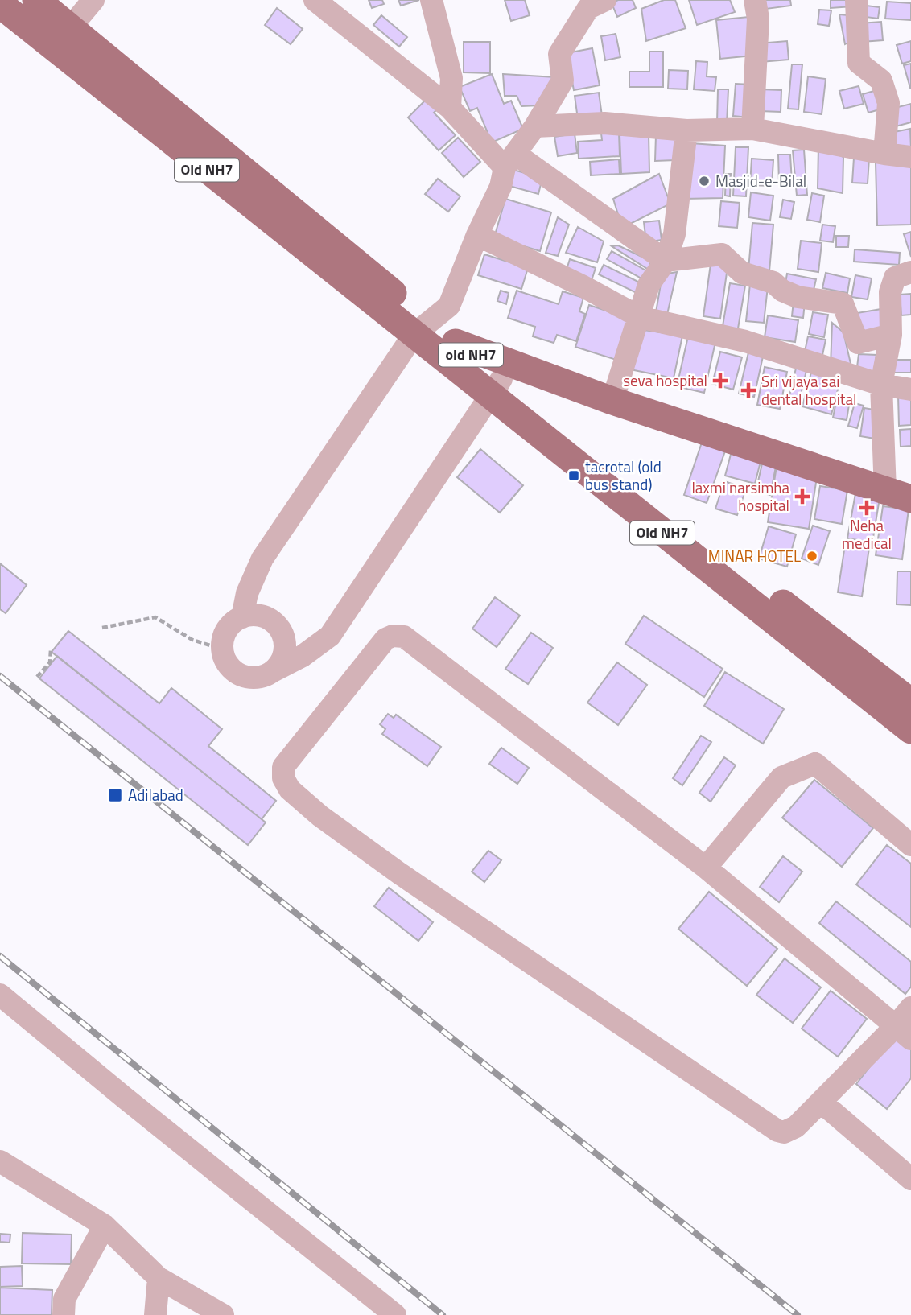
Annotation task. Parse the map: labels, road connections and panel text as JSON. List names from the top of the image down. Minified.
{"streets":{"main road":["Old NH7","old NH7"]},"crossings":[["Old NH7","old NH7"]],"places":{"other":["Masjid-e-Bilal","MINAR HOTEL"],"health":["seva hospital","Sri vijaya sai dental hospital","laxmi narsimha hospital","Neha medical"],"transit":["tacrotal (old bus stand)","Adilabad"]}}
